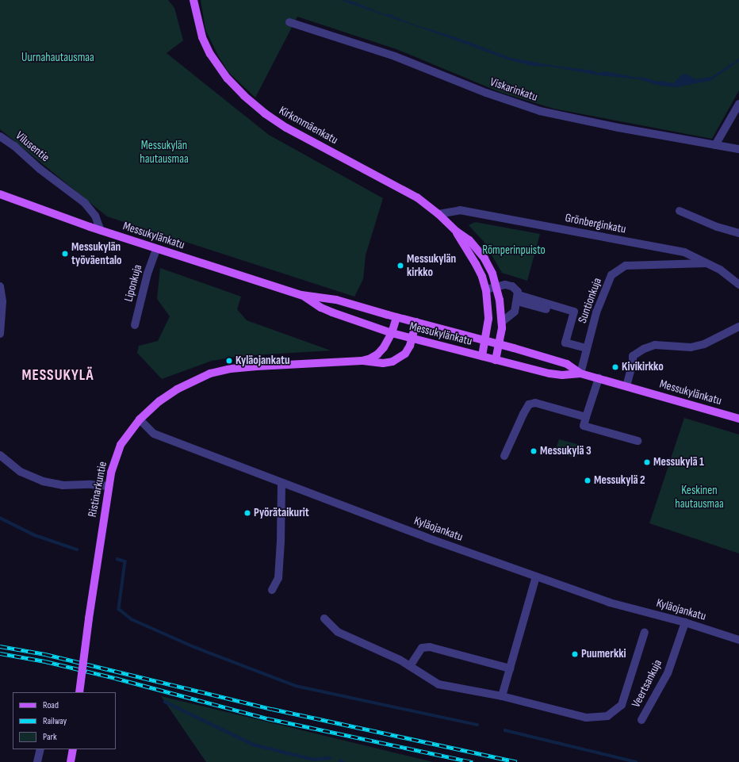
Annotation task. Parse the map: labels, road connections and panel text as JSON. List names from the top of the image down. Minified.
{"streets":{"main road":["Kirkonmäenkatu","Messukylänkatu","Ristinarkuntie"],"street":["Viskarinkatu","Vilusentie","Grönberginkatu","Liponkuja","Suntionkuja","Kyläojankatu","Veertsankuja"]},"crossings":[["Kirkonmäenkatu","Grönberginkatu"],["Kirkonmäenkatu","Messukylänkatu"],["Vilusentie","Messukylänkatu"],["Grönberginkatu","Suntionkuja"],["Messukylänkatu","Liponkuja"],["Messukylänkatu","Suntionkuja"],["Messukylänkatu","Ristinarkuntie"],["Ristinarkuntie","Kyläojankatu"],["Kyläojankatu","Veertsankuja"]],"districts":["MESSUKYLÄ"],"parks":["Uurnahautausmaa","Messukylän hautausmaa","Römperinpuisto","Keskinen hautausmaa"],"places":["Messukylän työväentalo","Messukylän kirkko","Kyläojankatu","Kivikirkko","Messukylä 3","Messukylä 1","Messukylä 2","Pyörätaikurit","Puumerkki"],"legend":["Road","Railway","Park"]}
